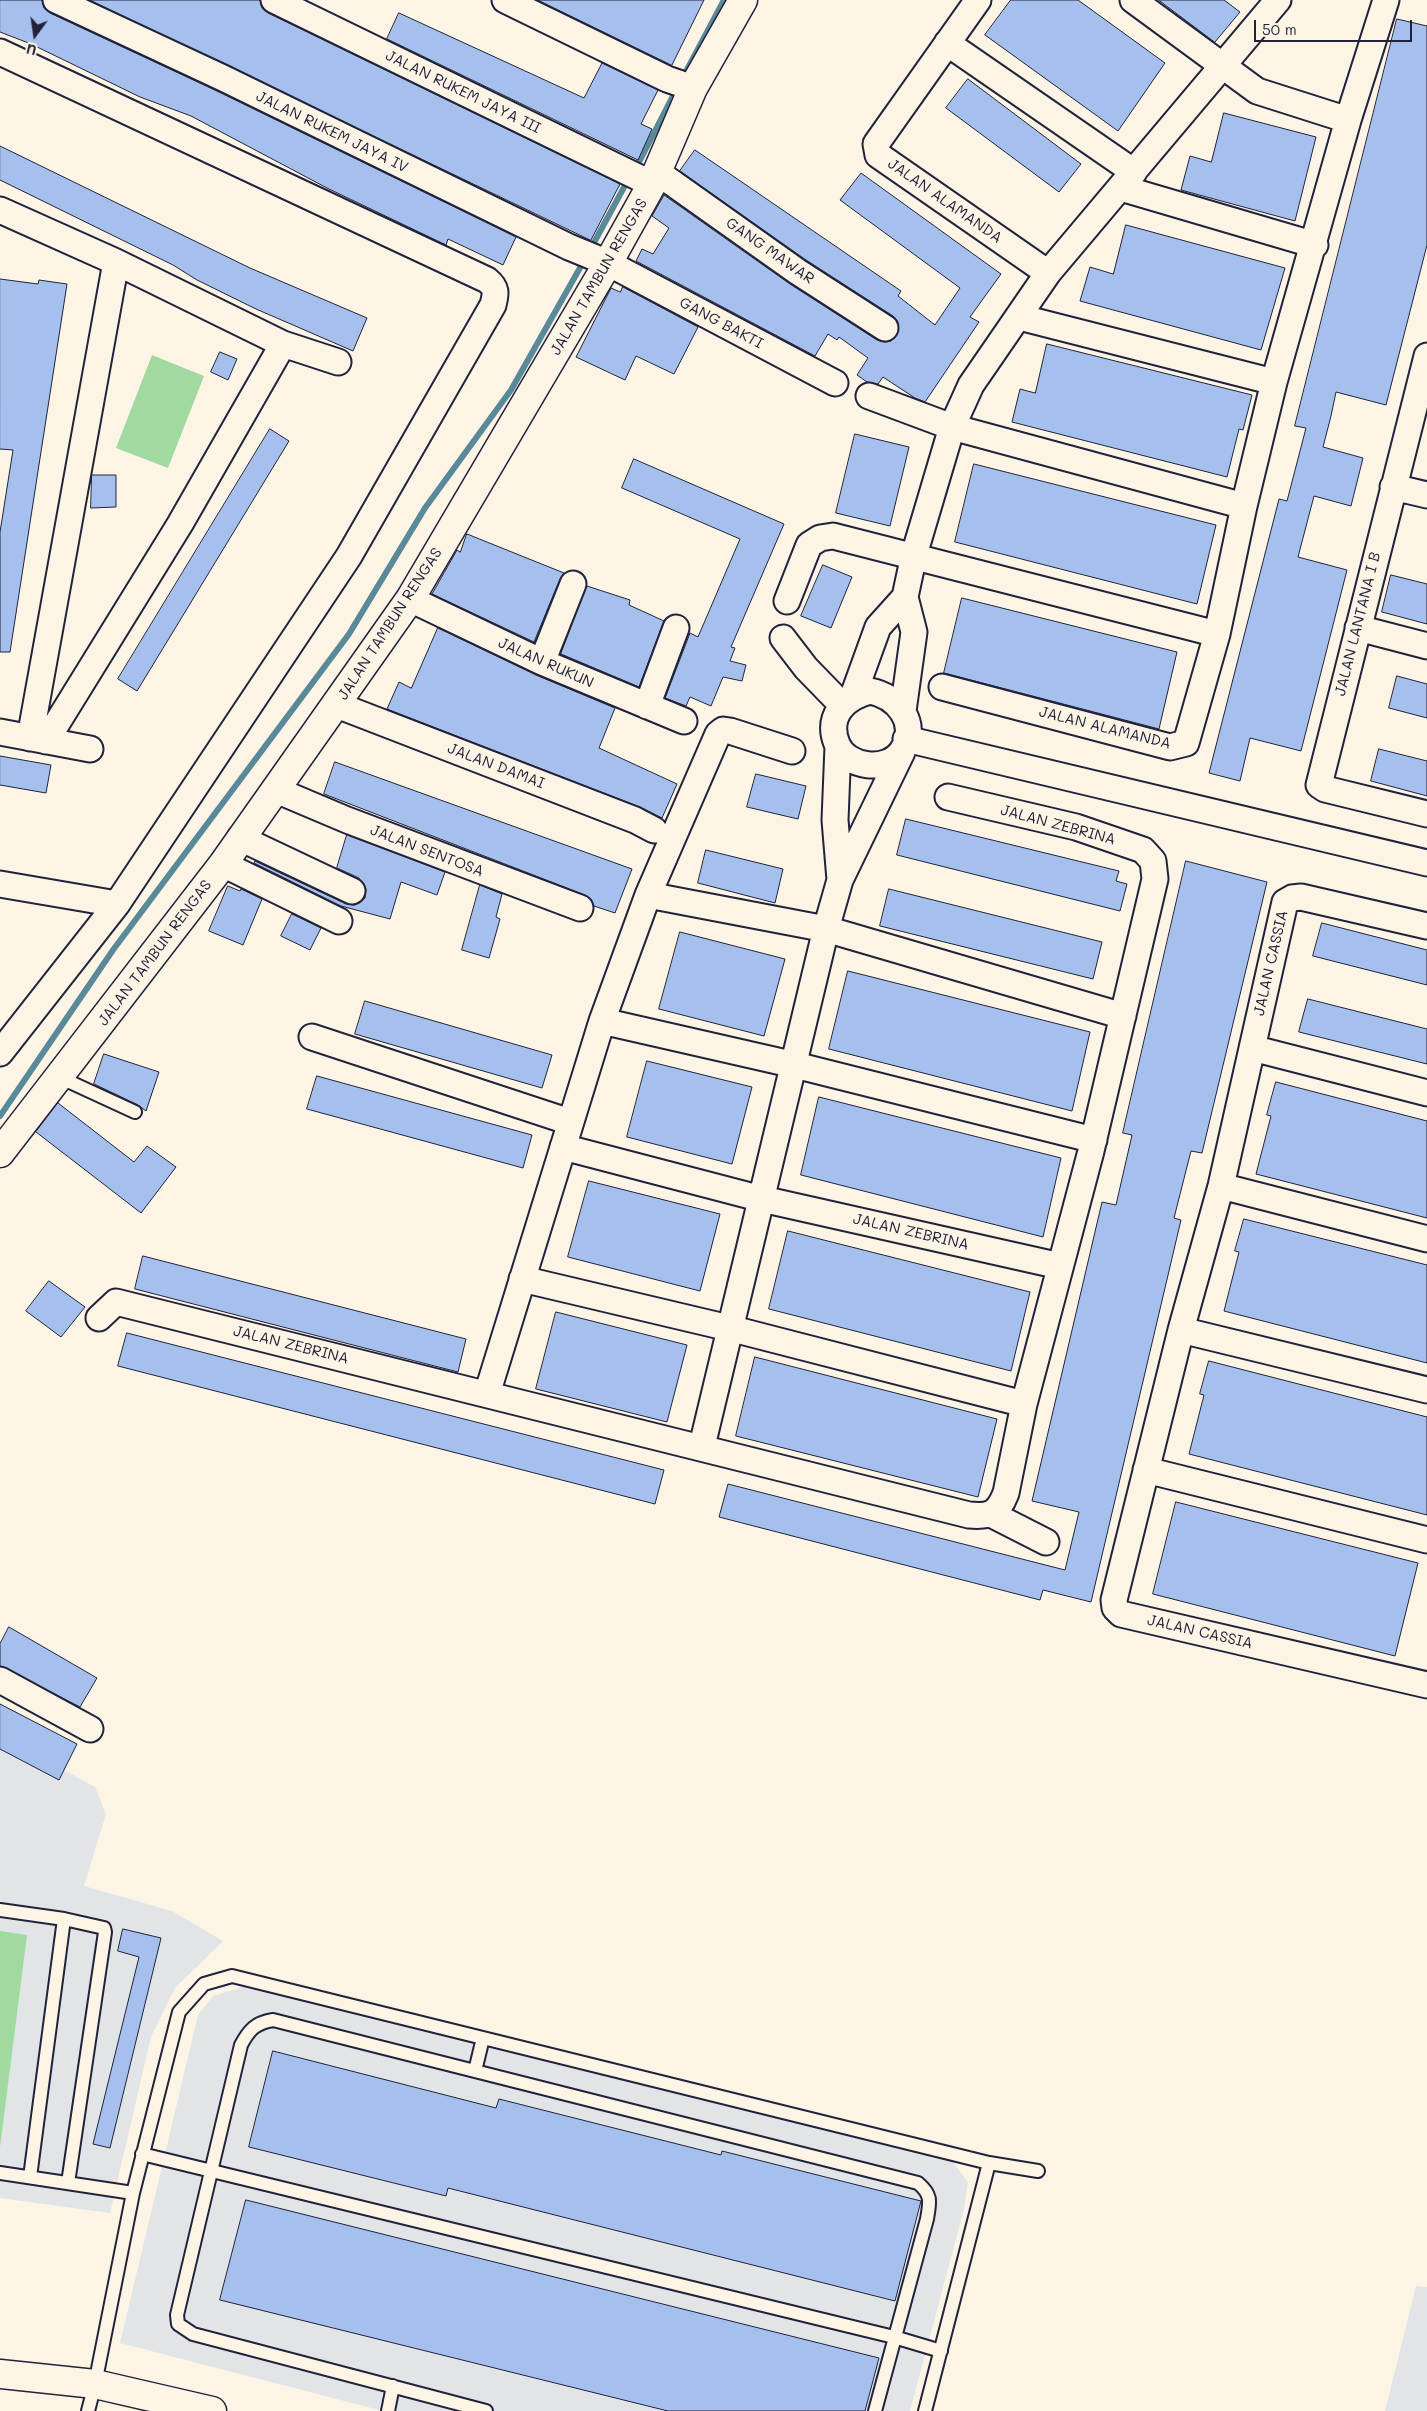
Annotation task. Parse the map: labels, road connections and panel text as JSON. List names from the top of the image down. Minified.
{"streets":{"street":["JALAN RUKEM JAYA III","JALAN RUKEM JAYA IV","JALAN ALAMANDA","GANG MAWAR","JALAN TAMBUN RENGAS","GANG BAKTI","JALAN LANTANA I B","JALAN RUKUN","JALAN DAMAI","JALAN ZEBRINA","JALAN SENTOSA","JALAN CASSIA"]},"crossings":[["JALAN RUKEM JAYA III","GANG MAWAR"],["JALAN RUKEM JAYA III","JALAN TAMBUN RENGAS"],["JALAN RUKEM JAYA IV","JALAN TAMBUN RENGAS"],["JALAN RUKEM JAYA IV","GANG BAKTI"],["GANG MAWAR","JALAN TAMBUN RENGAS"],["JALAN TAMBUN RENGAS","GANG BAKTI"],["JALAN TAMBUN RENGAS","JALAN RUKUN"],["JALAN TAMBUN RENGAS","JALAN DAMAI"],["JALAN TAMBUN RENGAS","JALAN SENTOSA"]],"scale_bar":"50 m","north":"bottom"}
